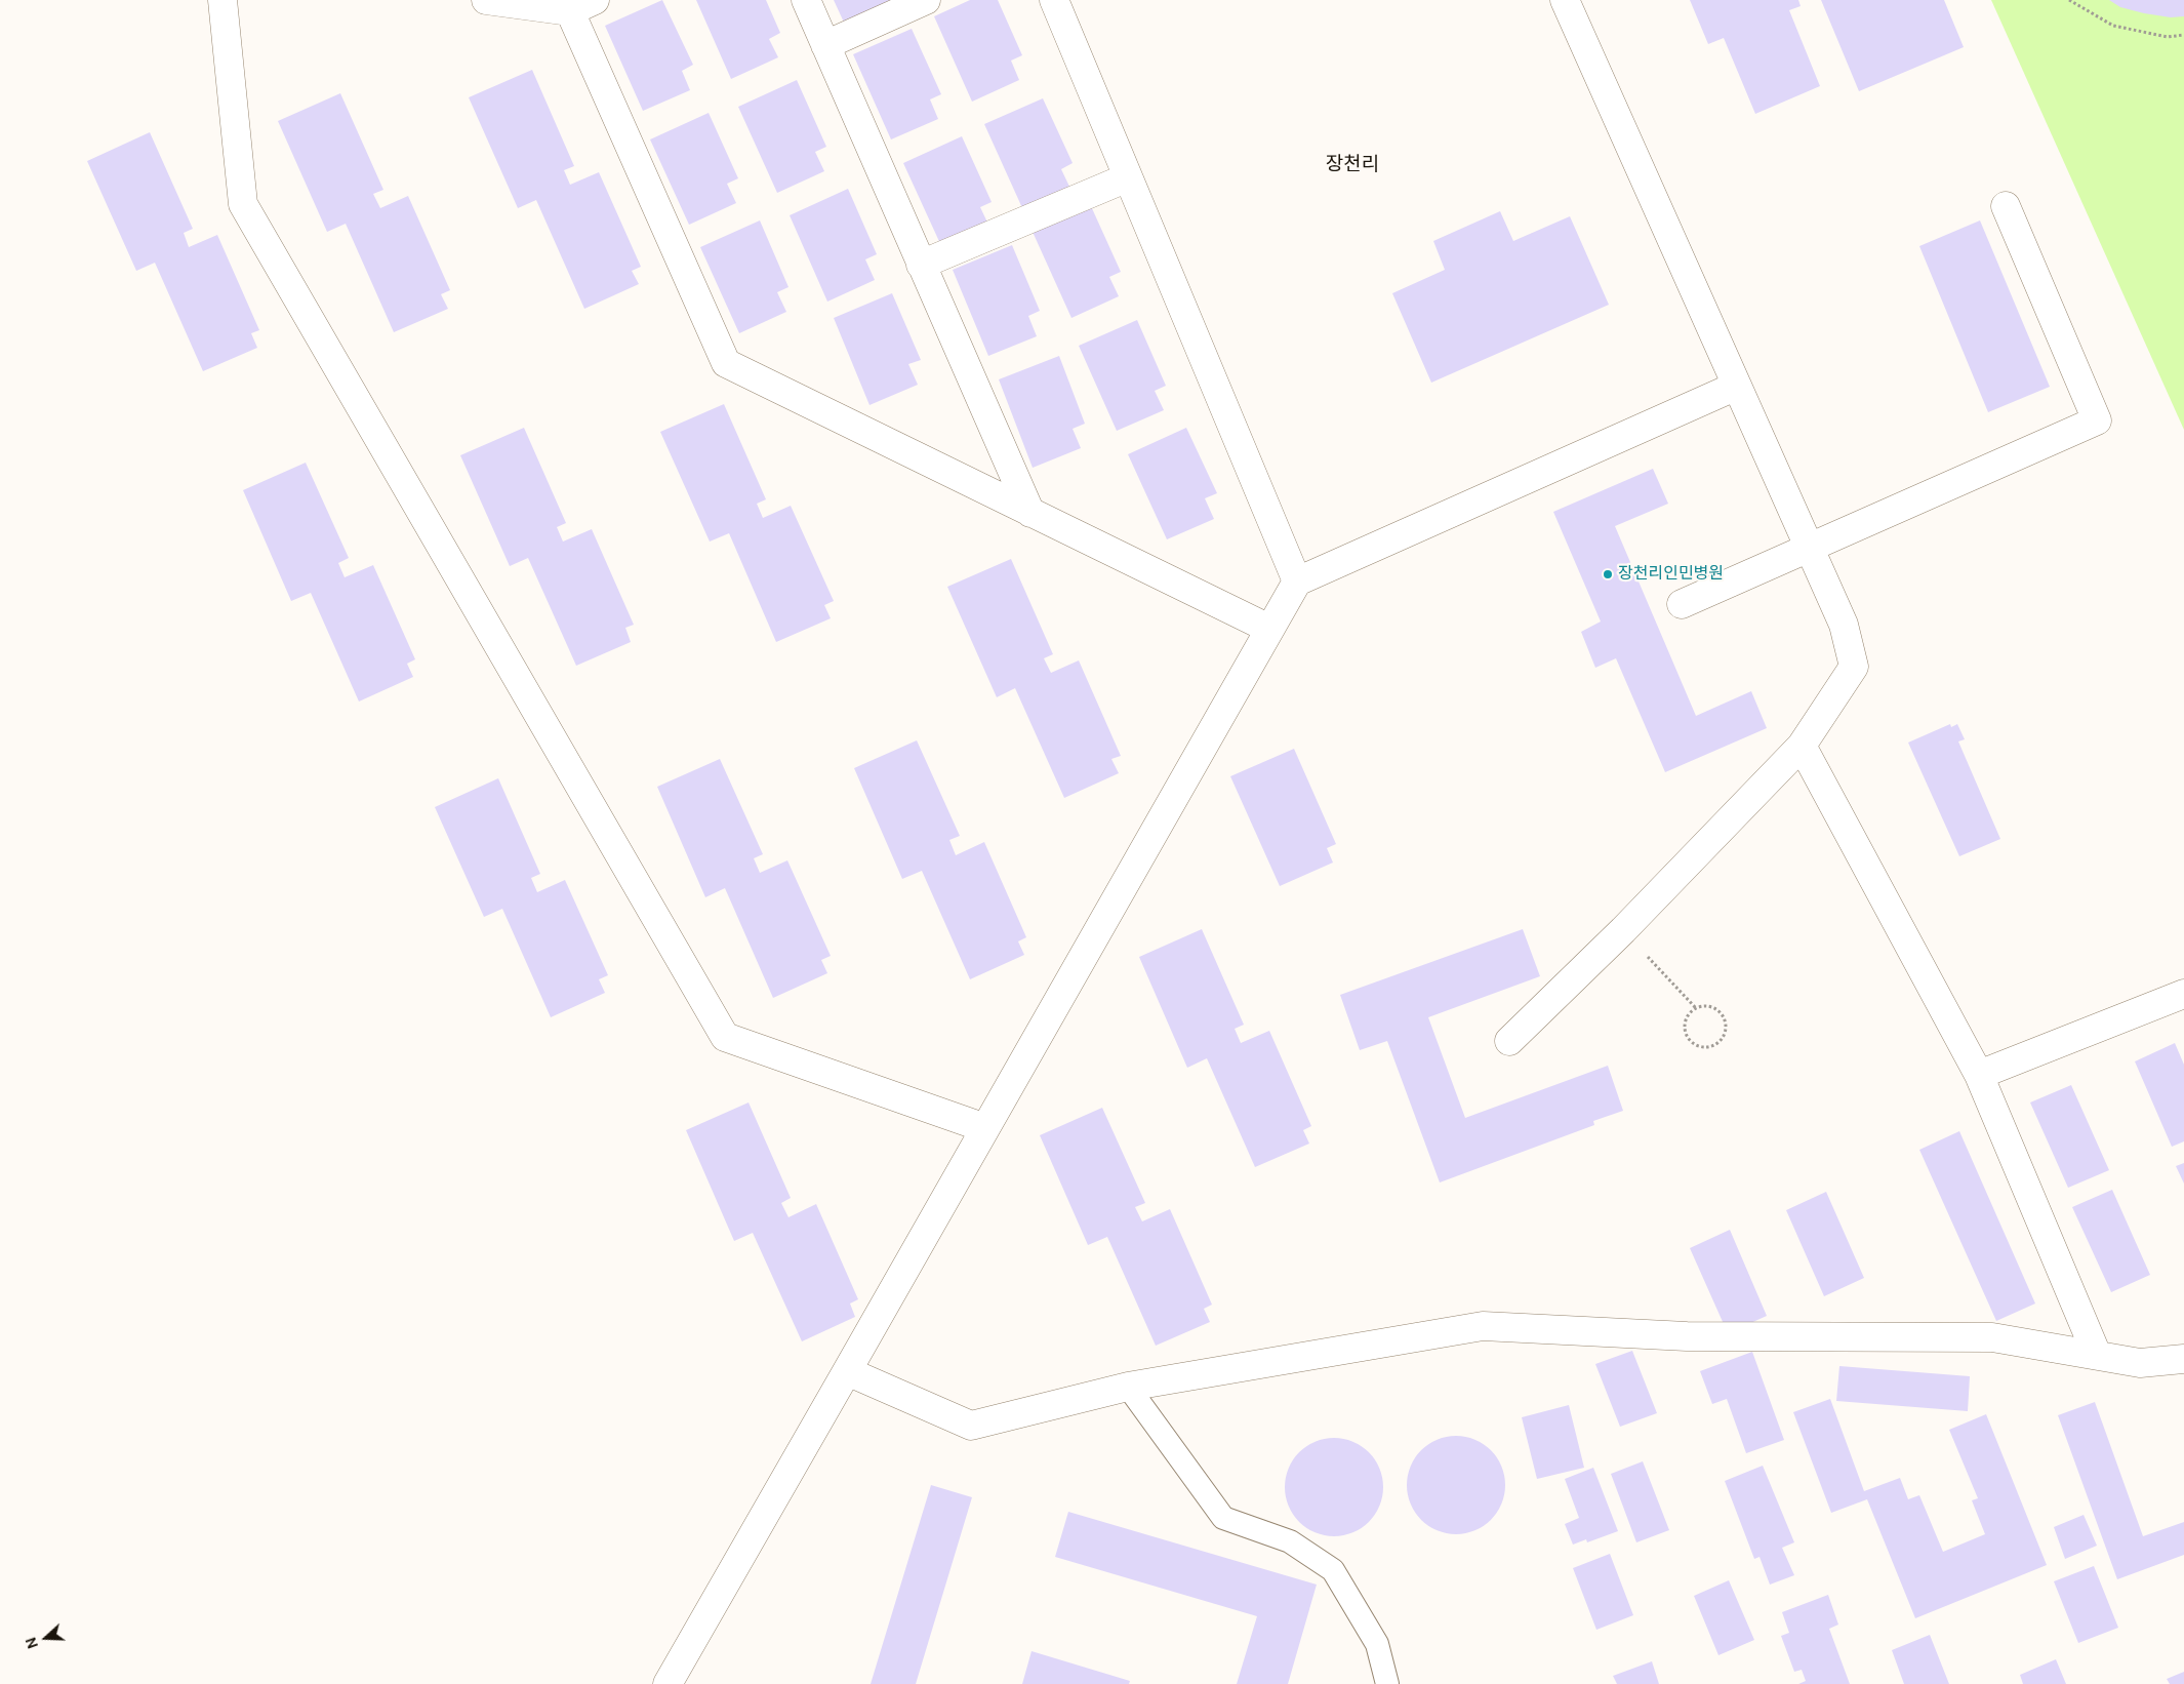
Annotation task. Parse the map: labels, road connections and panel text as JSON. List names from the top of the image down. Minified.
{"districts":["장천리"],"places":["장천리인민병원"],"north":"left"}
